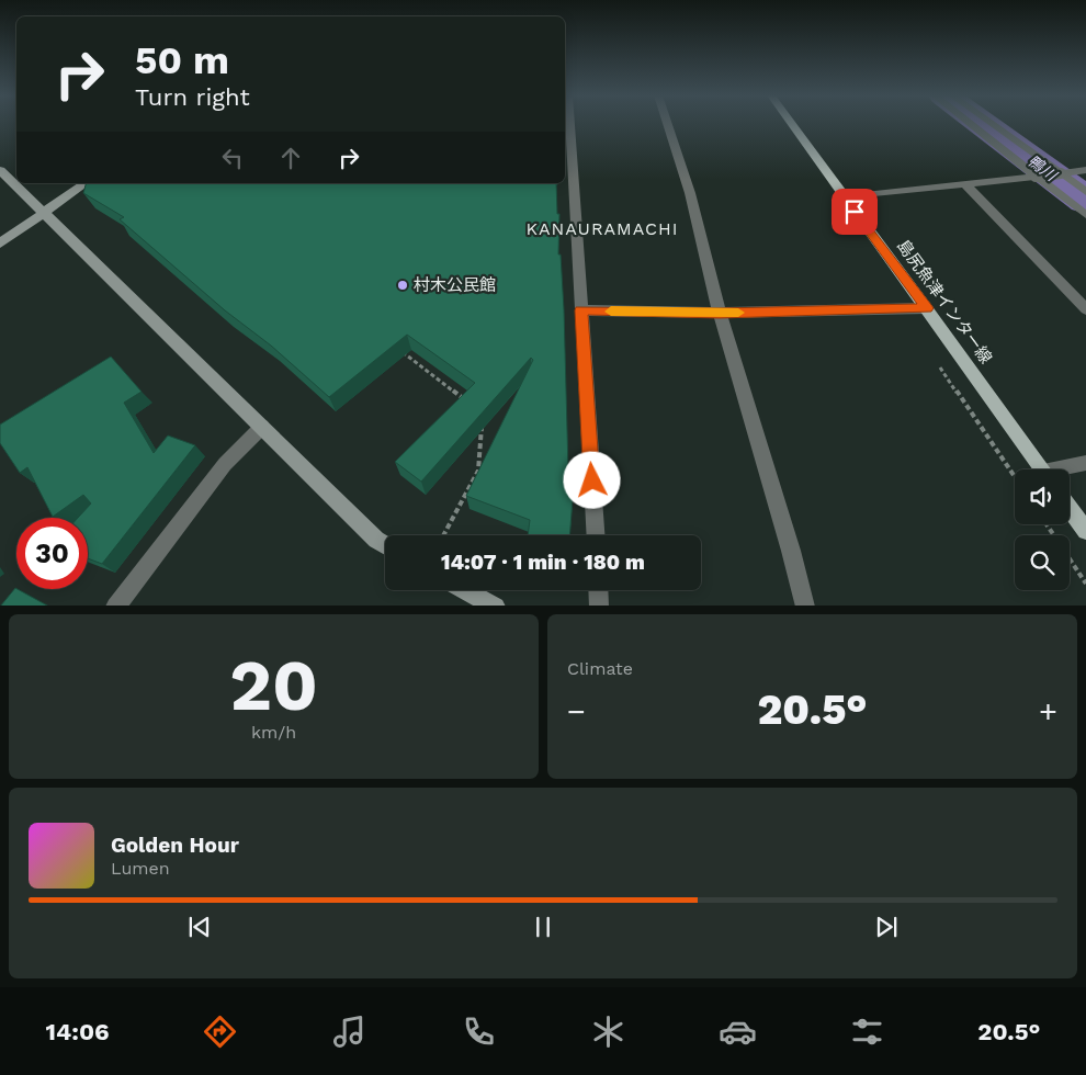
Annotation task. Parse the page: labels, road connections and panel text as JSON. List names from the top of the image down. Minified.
{"streets":{"main road":["島尻魚津インター線"]},"districts":["KANAURAMACHI"],"water":["鴨川"],"places":["村木公民館"],"page":{"turn":["50 m","Turn right"],"limit":"30","trip":"14:07 · 1 min · 180 m","tile":[["20","km/h"],"Climate"],"heat":["−","20.5°","+"],"song":["Golden Hour","Lumen"],"tabs":["14:06","20.5°"]}}
